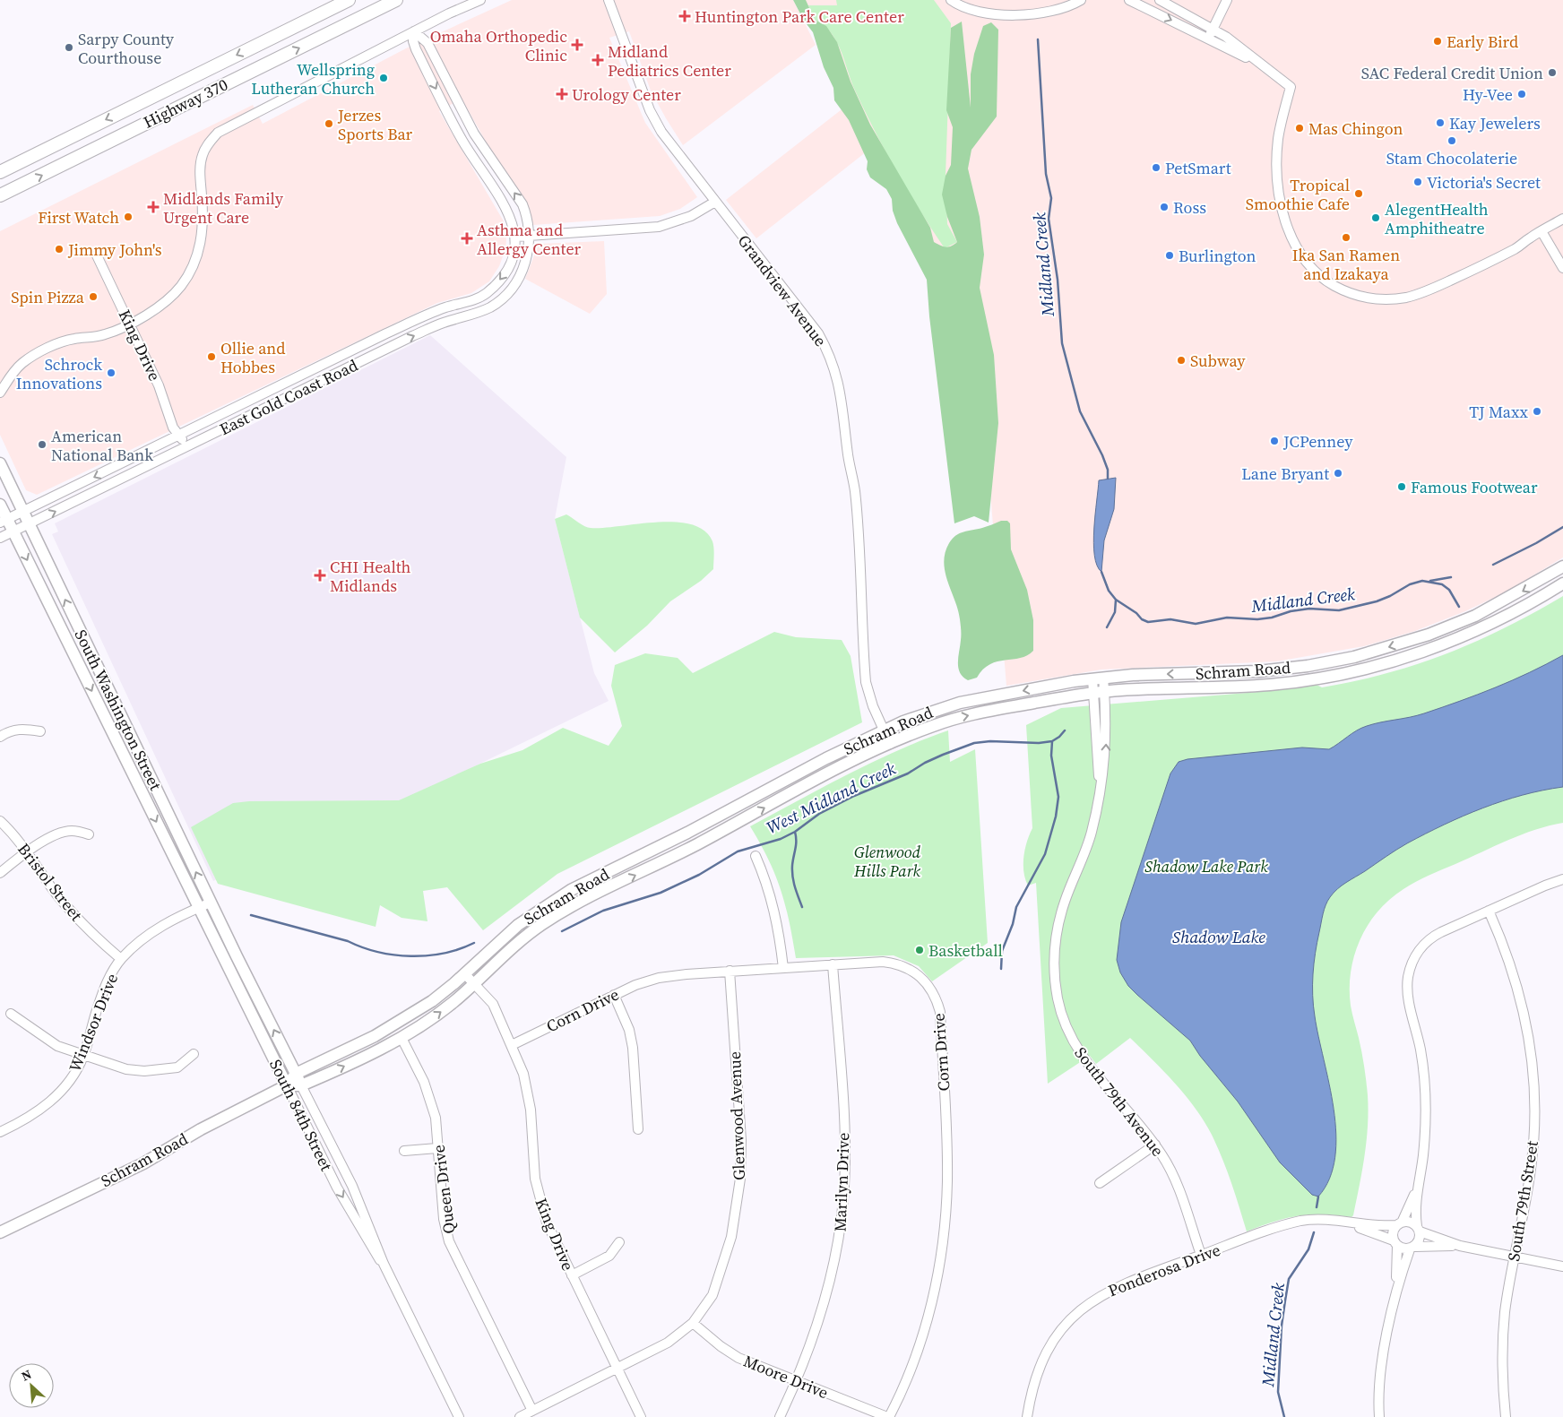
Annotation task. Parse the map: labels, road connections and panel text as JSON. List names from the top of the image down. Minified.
{"streets":{"highway":["Highway 370"],"main road":["Schram Road","South Washington Street","South 84th Street"],"street":["Grandview Avenue","King Drive","East Gold Coast Road","Bristol Street","Corn Drive","Windsor Drive","South 79th Avenue","Glenwood Avenue","Marilyn Drive","Queen Drive","South 79th Street","Ponderosa Drive","Moore Drive"]},"crossings":[["Grandview Avenue","Schram Road"],["King Drive","East Gold Coast Road"],["King Drive","Schram Road"],["King Drive","Corn Drive"],["King Drive","Glenwood Avenue"],["East Gold Coast Road","South Washington Street"],["Schram Road","South 79th Avenue"],["Schram Road","South 84th Street"],["Schram Road","Queen Drive"],["South Washington Street","Windsor Drive"],["South Washington Street","South 84th Street"],["Bristol Street","Windsor Drive"],["Corn Drive","Glenwood Avenue"],["Corn Drive","Marilyn Drive"],["Corn Drive","Moore Drive"],["South 79th Avenue","Ponderosa Drive"],["Glenwood Avenue","Queen Drive"],["Glenwood Avenue","Moore Drive"],["Marilyn Drive","Moore Drive"]],"water":["Midland Creek","West Midland Creek","Shadow Lake"],"parks":["Glenwood Hills Park","Shadow Lake Park"],"places":{"health":["Huntington Park Care Center","Omaha Orthopedic Clinic","Midland Pediatrics Center","Urology Center","Midlands Family Urgent Care","Asthma and Allergy Center","CHI Health Midlands"],"other":["Early Bird","Sarpy County Courthouse","SAC Federal Credit Union","Wellspring Lutheran Church","Hy-Vee","Kay Jewelers","Jerzes Sports Bar","Mas Chingon","Stam Chocolaterie","PetSmart","Victoria's Secret","Tropical Smoothie Cafe","Ross","First Watch","AlegentHealth Amphitheatre","Ika San Ramen and Izakaya","Jimmy John's","Burlington","Spin Pizza","Ollie and Hobbes","Subway","Schrock Innovations","TJ Maxx","JCPenney","American National Bank","Lane Bryant","Famous Footwear","Basketball"]},"north":"top left"}
